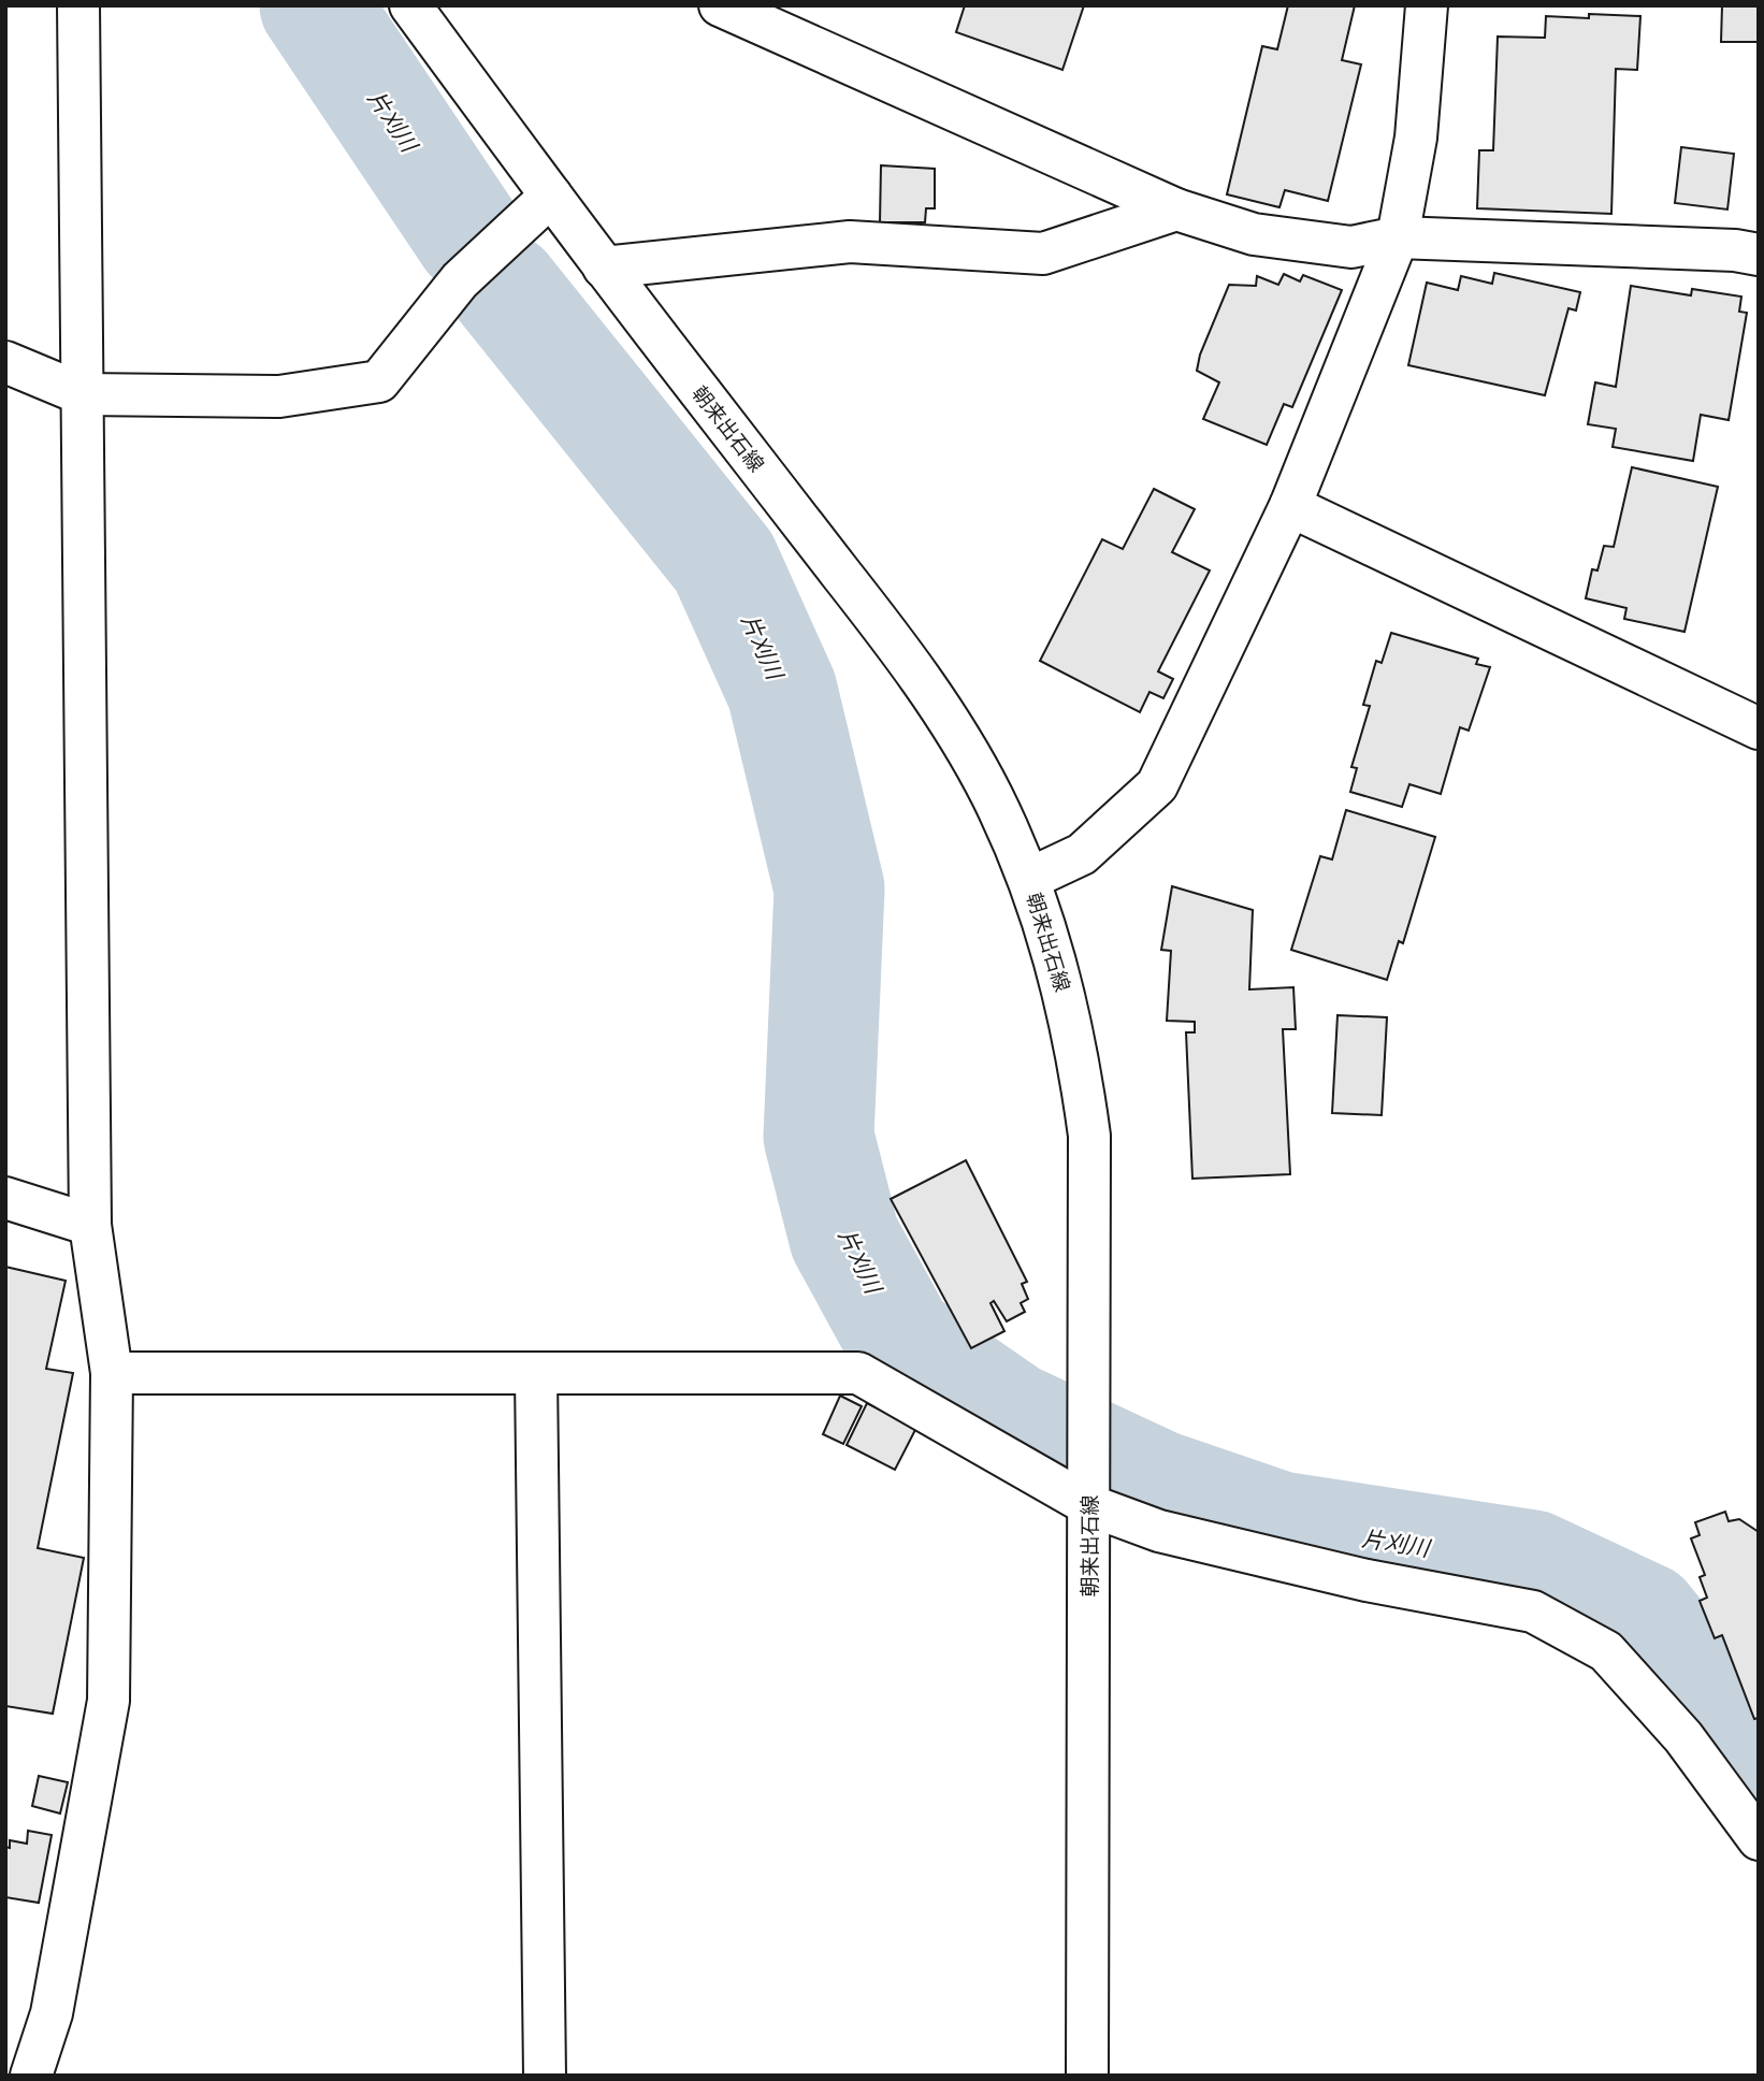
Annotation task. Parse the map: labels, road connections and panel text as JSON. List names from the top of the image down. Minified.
{"streets":{"street":["朝来出石線"]},"water":["片刈川"]}
